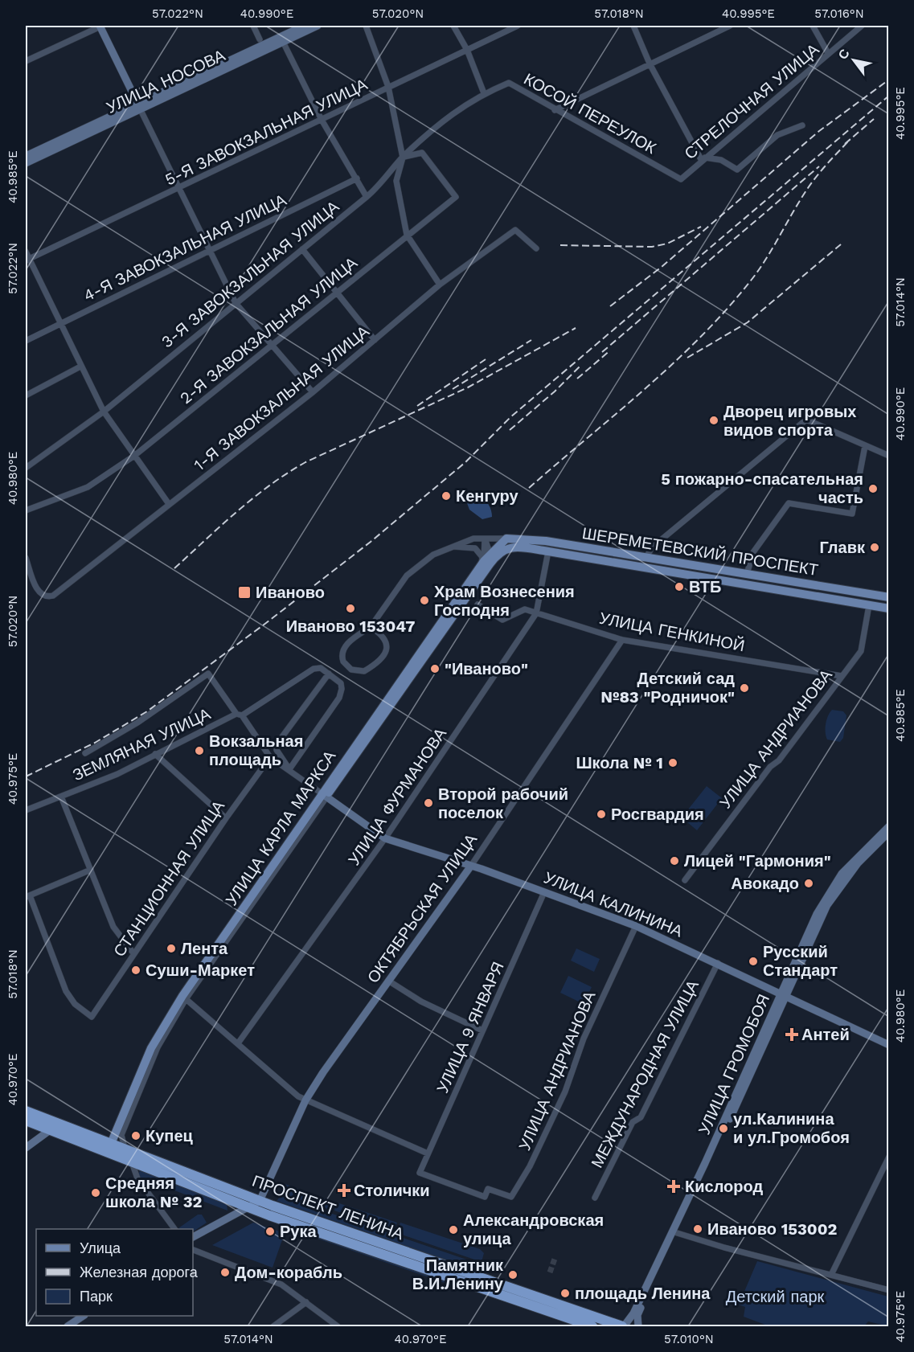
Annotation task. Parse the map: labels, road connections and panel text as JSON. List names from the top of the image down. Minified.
{"streets":{"highway":["ПРОСПЕКТ ЛЕНИНА"],"main road":["УЛИЦА НОСОВА","ШЕРЕМЕТЕВСКИЙ ПРОСПЕКТ","УЛИЦА КАРЛА МАРКСА","УЛИЦА КАЛИНИНА","ОКТЯБРЬСКАЯ УЛИЦА","УЛИЦА ГРОМОБОЯ"],"street":["СТРЕЛОЧНАЯ УЛИЦА","КОСОЙ ПЕРЕУЛОК","5-Я ЗАВОКЗАЛЬНАЯ УЛИЦА","4-Я ЗАВОКЗАЛЬНАЯ УЛИЦА","3-Я ЗАВОКЗАЛЬНАЯ УЛИЦА","2-Я ЗАВОКЗАЛЬНАЯ УЛИЦА","1-Я ЗАВОКЗАЛЬНАЯ УЛИЦА","УЛИЦА ГЕНКИНОЙ","УЛИЦА АНДРИАНОВА","ЗЕМЛЯНАЯ УЛИЦА","УЛИЦА ФУРМАНОВА","СТАНЦИОННАЯ УЛИЦА","УЛИЦА 9 ЯНВАРЯ","МЕЖДУНАРОДНАЯ УЛИЦА"]},"crossings":[["СТРЕЛОЧНАЯ УЛИЦА","КОСОЙ ПЕРЕУЛОК"],["КОСОЙ ПЕРЕУЛОК","3-Я ЗАВОКЗАЛЬНАЯ УЛИЦА"],["3-Я ЗАВОКЗАЛЬНАЯ УЛИЦА","2-Я ЗАВОКЗАЛЬНАЯ УЛИЦА"],["ШЕРЕМЕТЕВСКИЙ ПРОСПЕКТ","УЛИЦА АНДРИАНОВА"],["ШЕРЕМЕТЕВСКИЙ ПРОСПЕКТ","УЛИЦА ФУРМАНОВА"],["ШЕРЕМЕТЕВСКИЙ ПРОСПЕКТ","УЛИЦА КАРЛА МАРКСА"],["УЛИЦА ГЕНКИНОЙ","УЛИЦА АНДРИАНОВА"],["УЛИЦА ГЕНКИНОЙ","УЛИЦА ФУРМАНОВА"],["УЛИЦА ГЕНКИНОЙ","ОКТЯБРЬСКАЯ УЛИЦА"],["УЛИЦА АНДРИАНОВА","УЛИЦА КАЛИНИНА"],["УЛИЦА АНДРИАНОВА","УЛИЦА 9 ЯНВАРЯ"],["УЛИЦА ФУРМАНОВА","УЛИЦА КАЛИНИНА"],["УЛИЦА КАРЛА МАРКСА","УЛИЦА КАЛИНИНА"],["УЛИЦА КАРЛА МАРКСА","ПРОСПЕКТ ЛЕНИНА"],["УЛИЦА КАЛИНИНА","ОКТЯБРЬСКАЯ УЛИЦА"],["УЛИЦА КАЛИНИНА","УЛИЦА 9 ЯНВАРЯ"],["УЛИЦА КАЛИНИНА","УЛИЦА ГРОМОБОЯ"],["УЛИЦА КАЛИНИНА","МЕЖДУНАРОДНАЯ УЛИЦА"],["ОКТЯБРЬСКАЯ УЛИЦА","ПРОСПЕКТ ЛЕНИНА"],["УЛИЦА ГРОМОБОЯ","ПРОСПЕКТ ЛЕНИНА"]],"parks":["Детский парк"],"places":{"other":["Дворец игровых видов спорта","5 пожарно-спасательная часть","Кенгуру","Главк","ВТБ","Храм Вознесения Господня","Иваново 153047","\"Иваново\"","Детский сад №83 \"Родничок\"","Вокзальная площадь","Школа № 1","Второй рабочий поселок","Росгвардия","Лицей \"Гармония\"","Авокадо","Лента","Русский Стандарт","Суши-Маркет","ул.Калинина и ул.Громобоя","Купец","Средняя школа № 32","Иваново 153002","Александровская улица","Рука","Дом-корабль","Памятник В.И.Ленину","площадь Ленина"],"transit":["Иваново"],"health":["Антей","Кислород","Столички"]},"legend":["Улица","Железная дорога","Парк"],"north":"top left","coordinates":["57.022°N","40.990°E","57.020°N","57.018°N","40.995°E","57.016°N","40.985°E","57.014°N","40.980°E","40.975°E","40.970°E","57.010°N"]}
